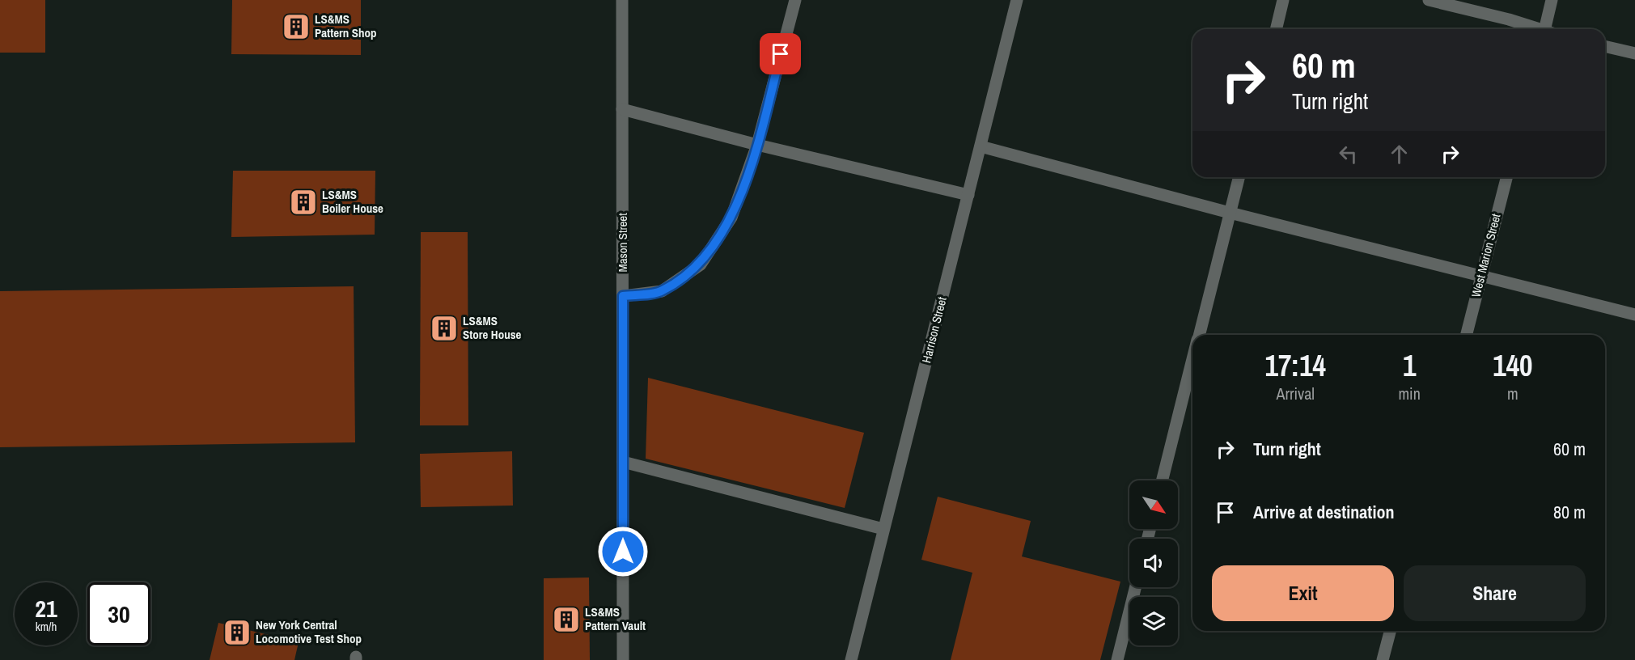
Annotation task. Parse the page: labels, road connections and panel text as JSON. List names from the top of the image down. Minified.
{"streets":{"street":["Mason Street","West Marion Street","Harrison Street"]},"places":{"building":["LS&MS Pattern Shop","LS&MS Boiler House","LS&MS Store House","LS&MS Pattern Vault","New York Central Locomotive Test Shop"]},"north":"bottom right","page":{"turn":["60 m","Turn right"],"eta":["17:14","Arrival","1","min","140","m"],"list":[{"name":"Turn right","value":"60 m"},{"name":"Arrive at destination","value":"80 m"}],"buttons":["Exit","Share"],"speed":"21 km/h","limit":"30"}}
